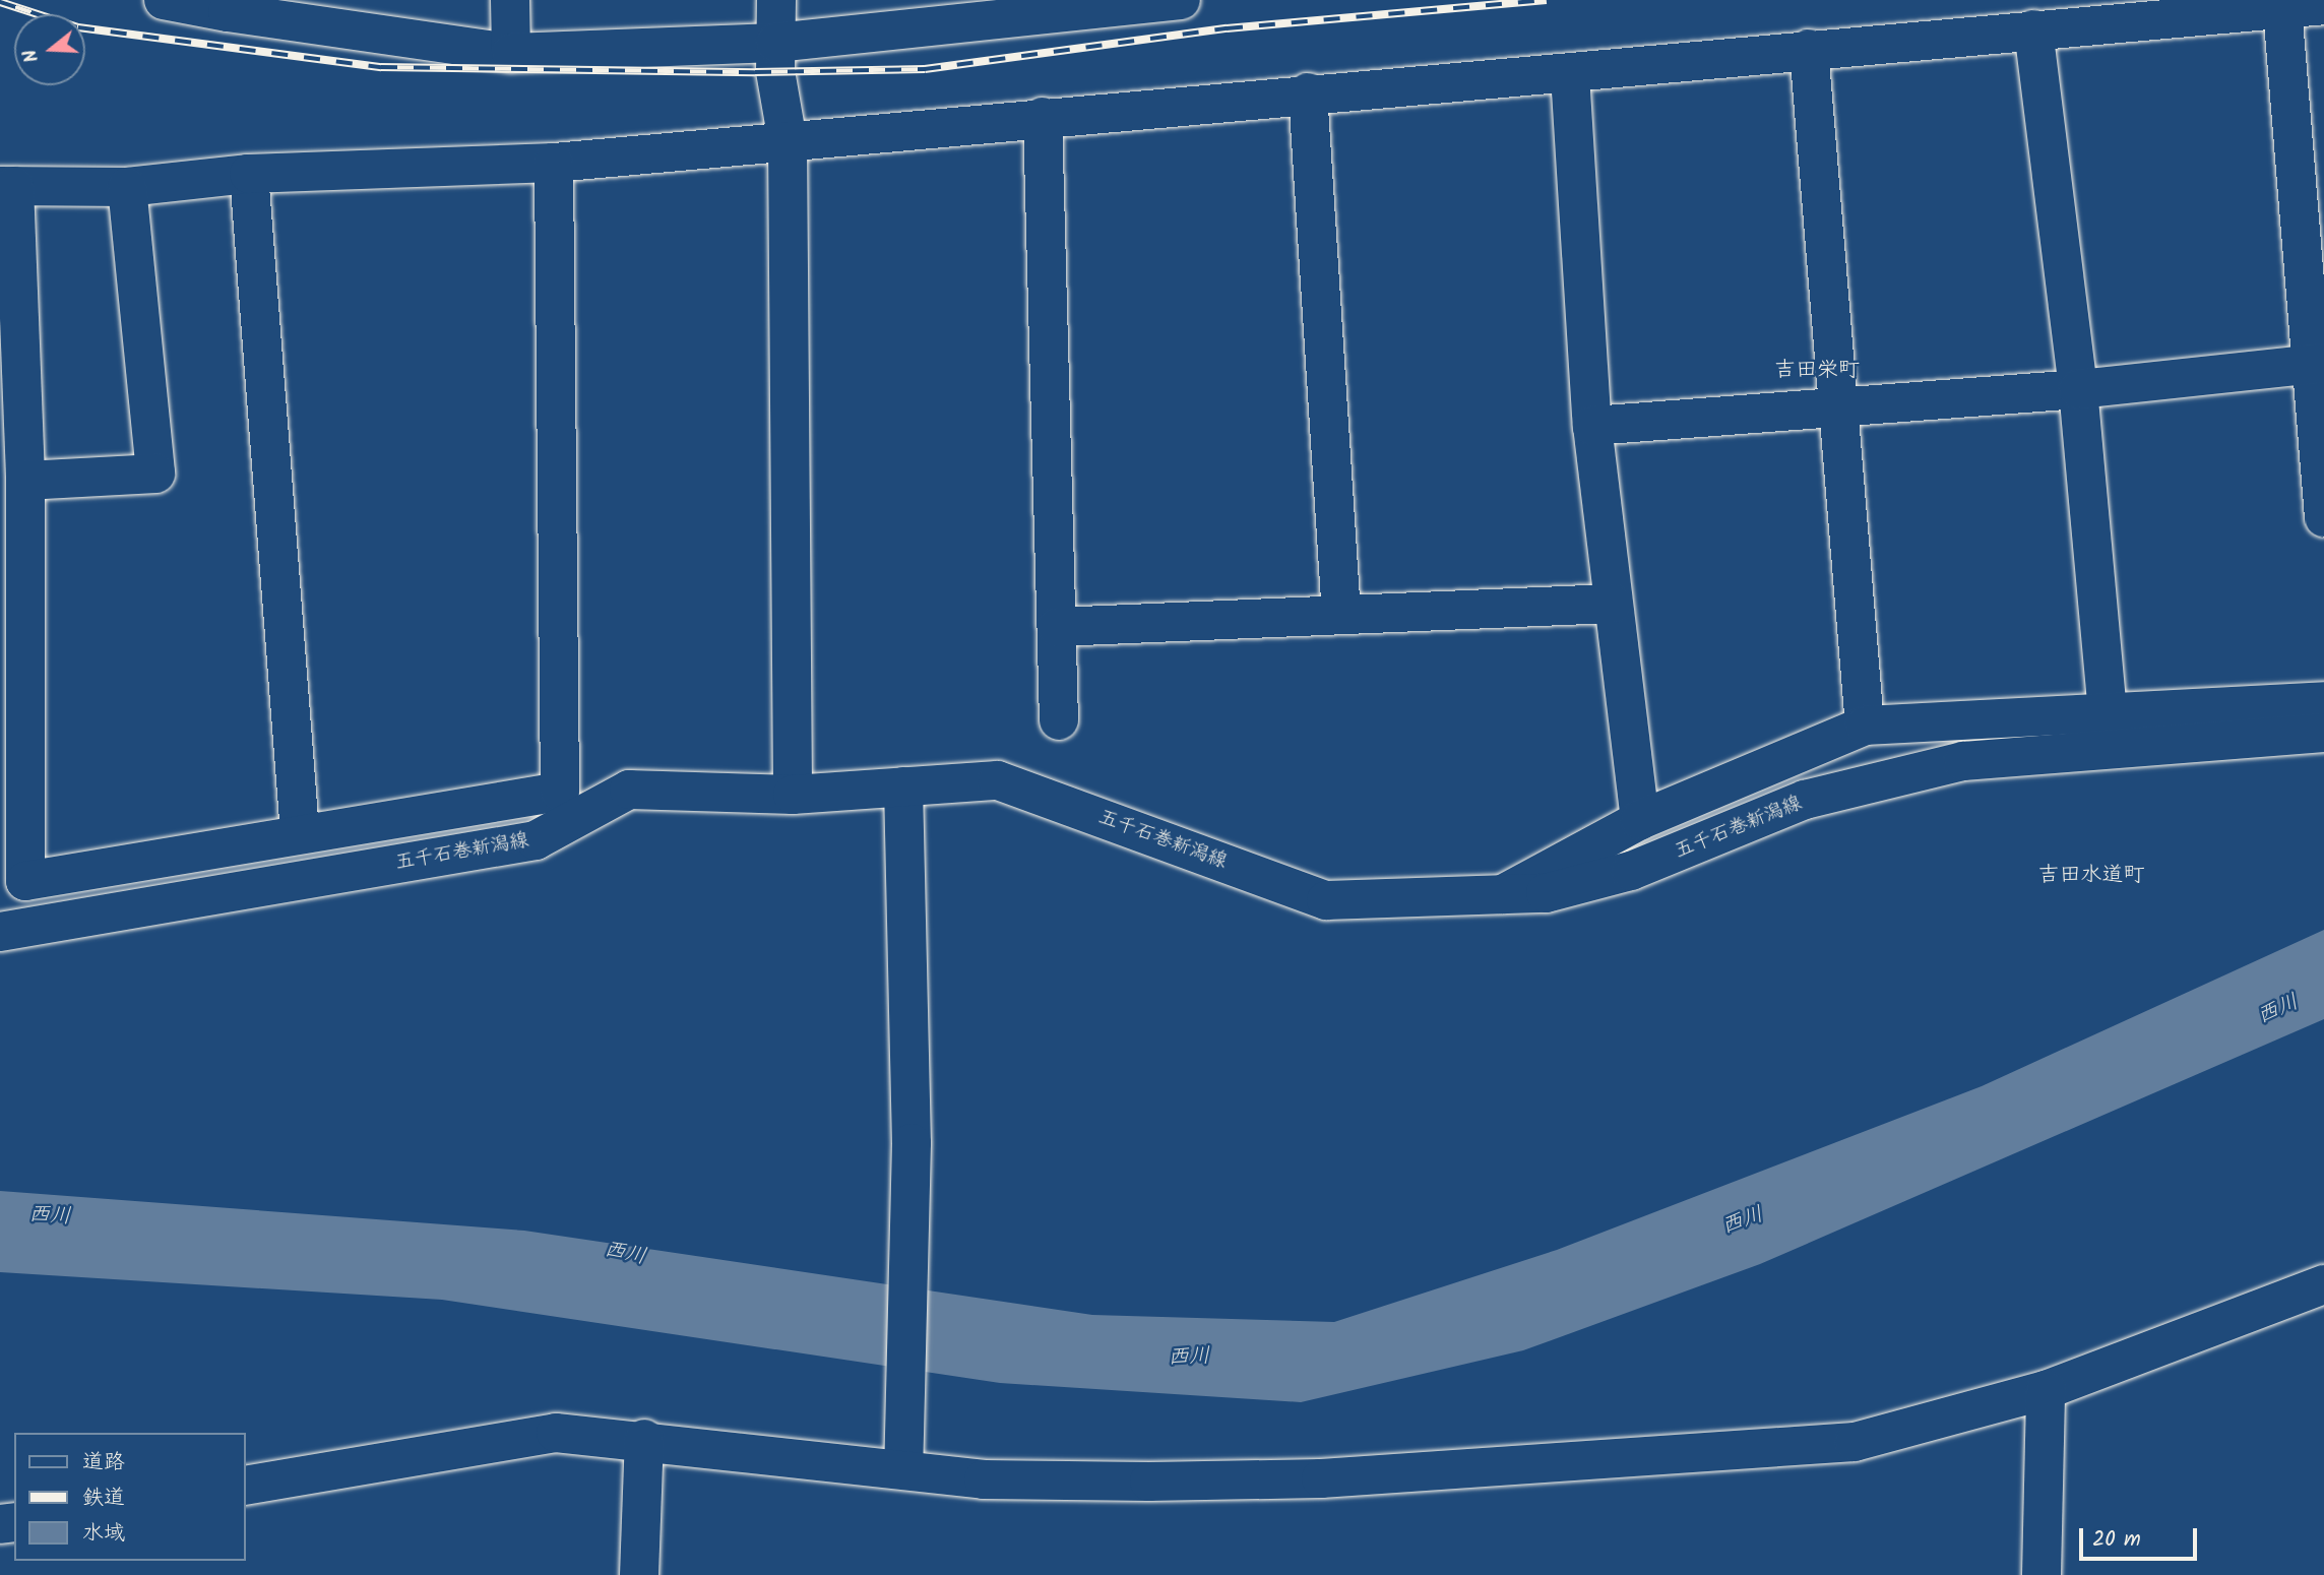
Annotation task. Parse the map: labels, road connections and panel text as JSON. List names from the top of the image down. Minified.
{"streets":{"street":["五千石巻新潟線"]},"districts":["吉田栄町","吉田水道町"],"water":["西川"],"legend":["道路","鉄道","水域"],"scale_bar":"20 m","north":"left"}
